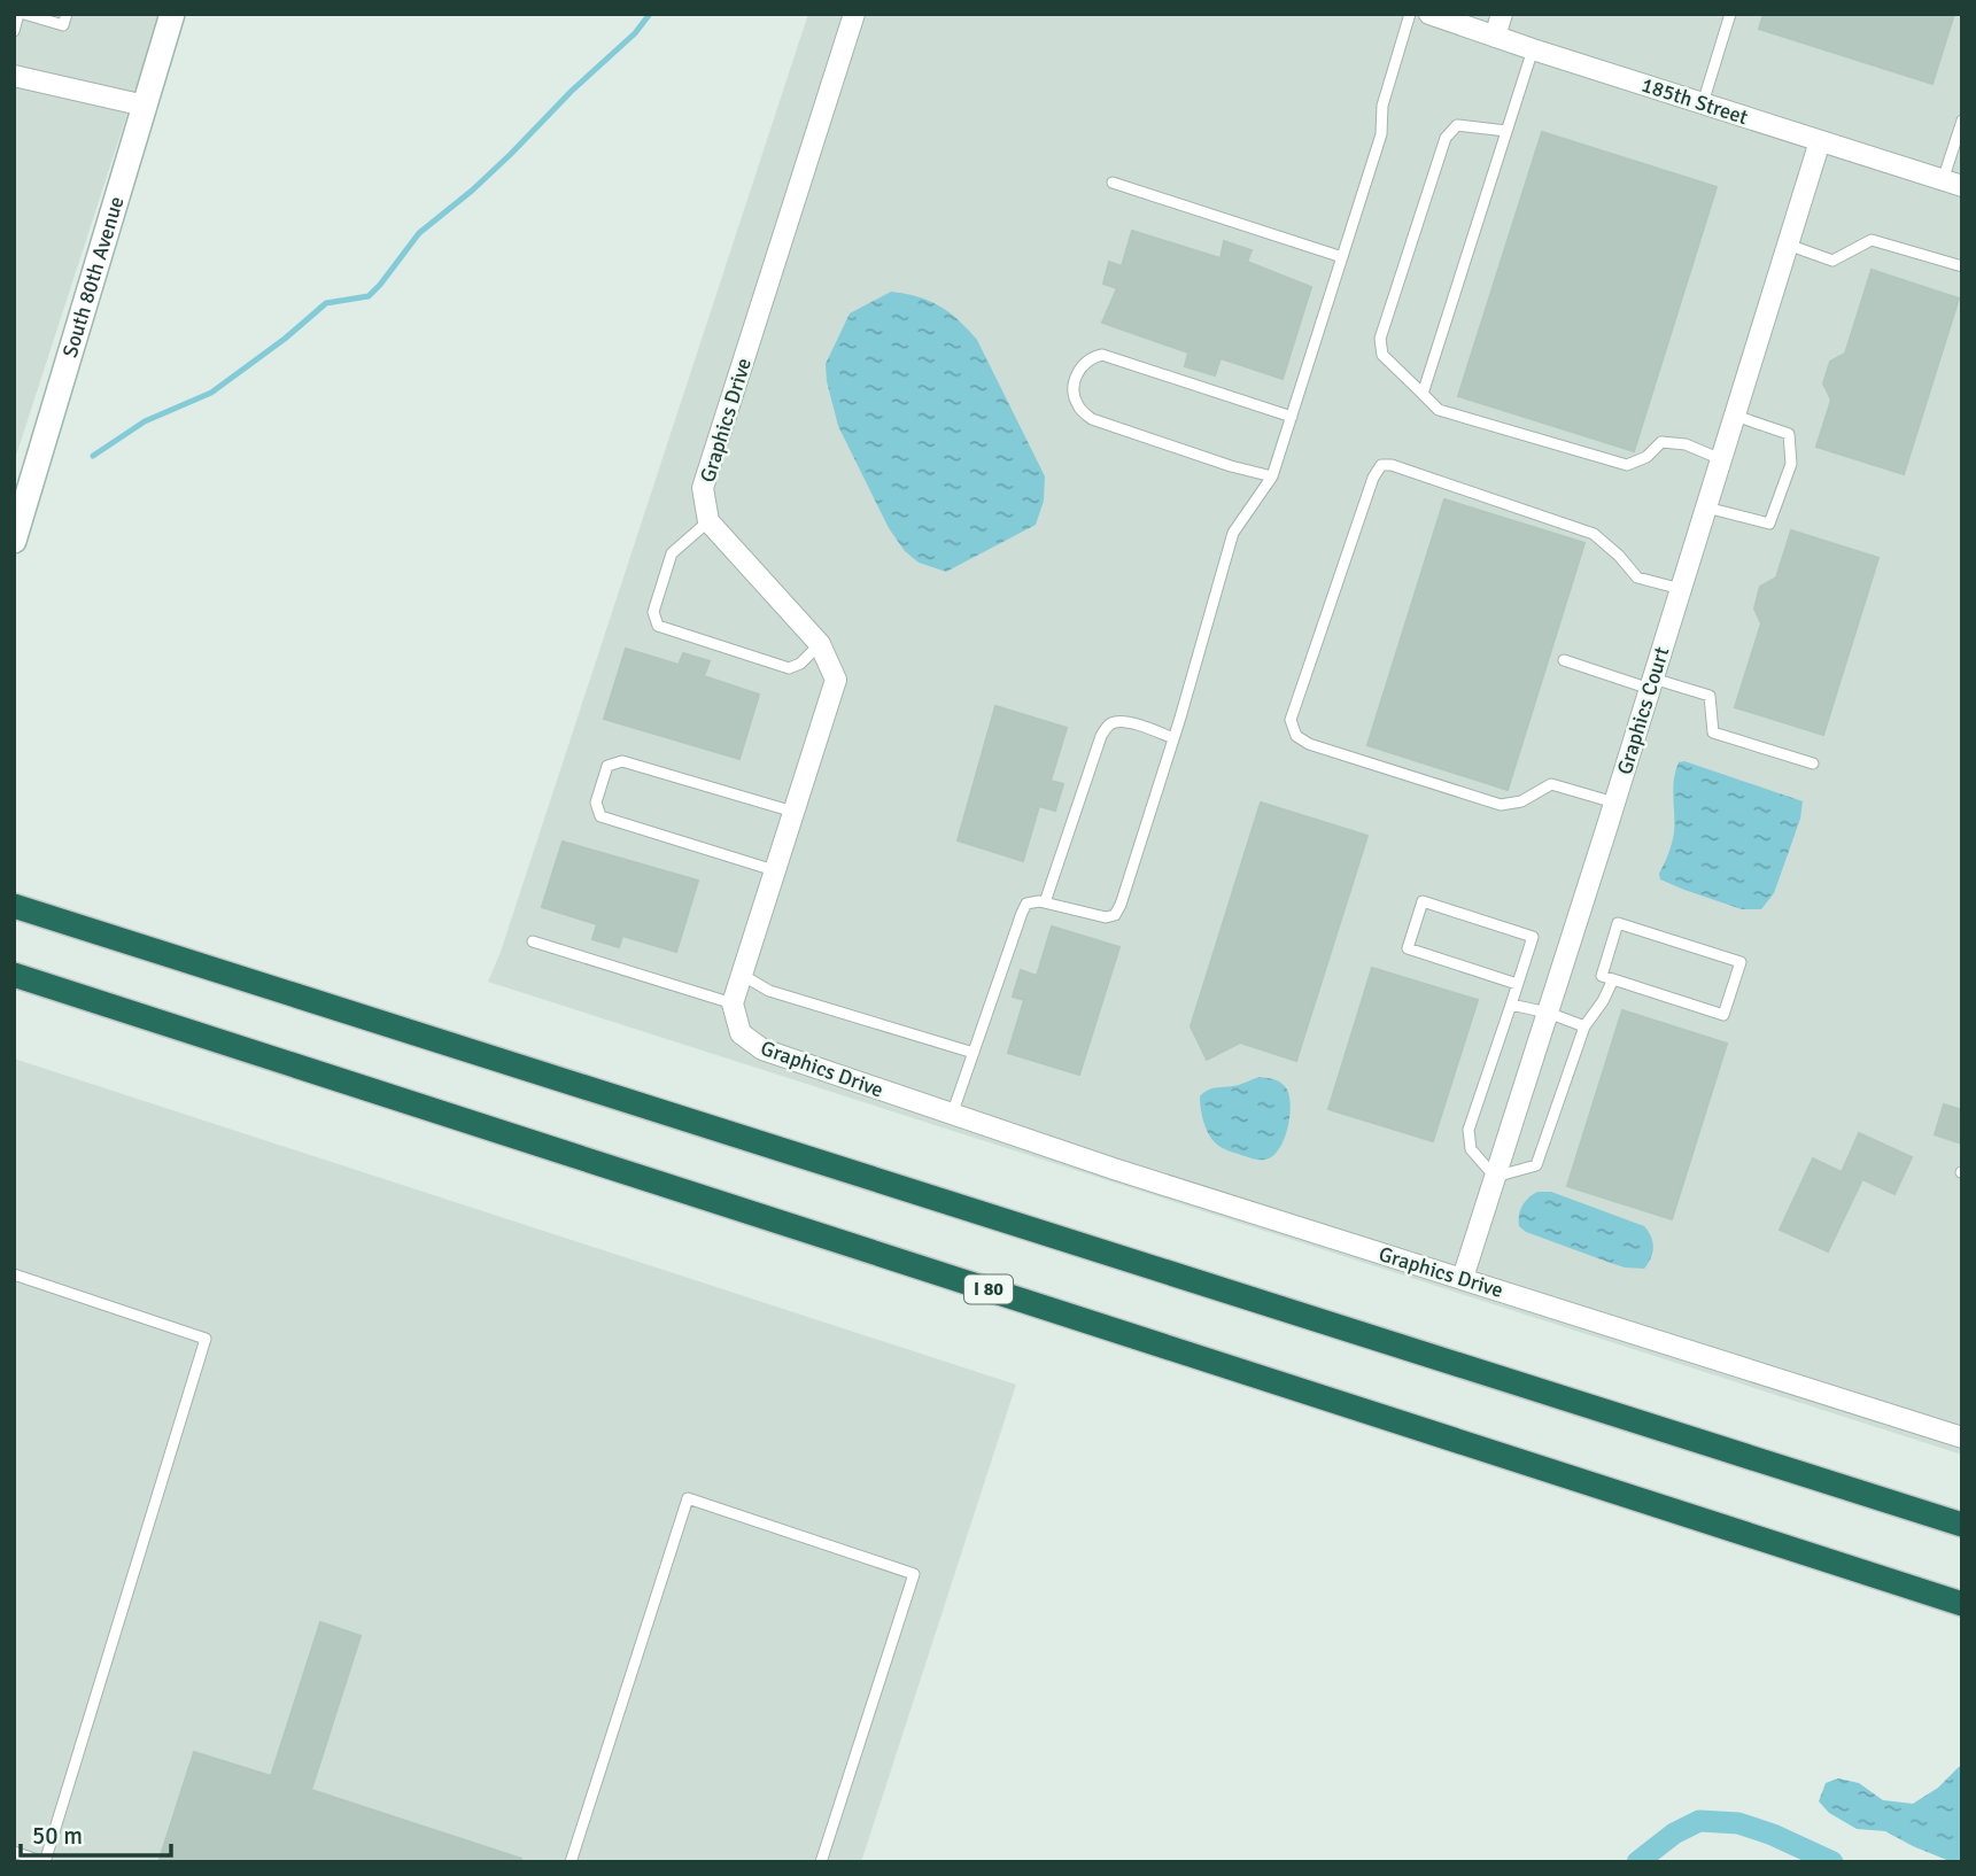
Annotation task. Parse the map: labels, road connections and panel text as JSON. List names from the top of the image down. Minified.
{"streets":{"highway":["I 80"],"street":["185th Street","South 80th Avenue","Graphics Drive","Graphics Court"]},"crossings":[["185th Street","Graphics Court"],["Graphics Drive","Graphics Court"]],"scale_bar":"50 m"}
